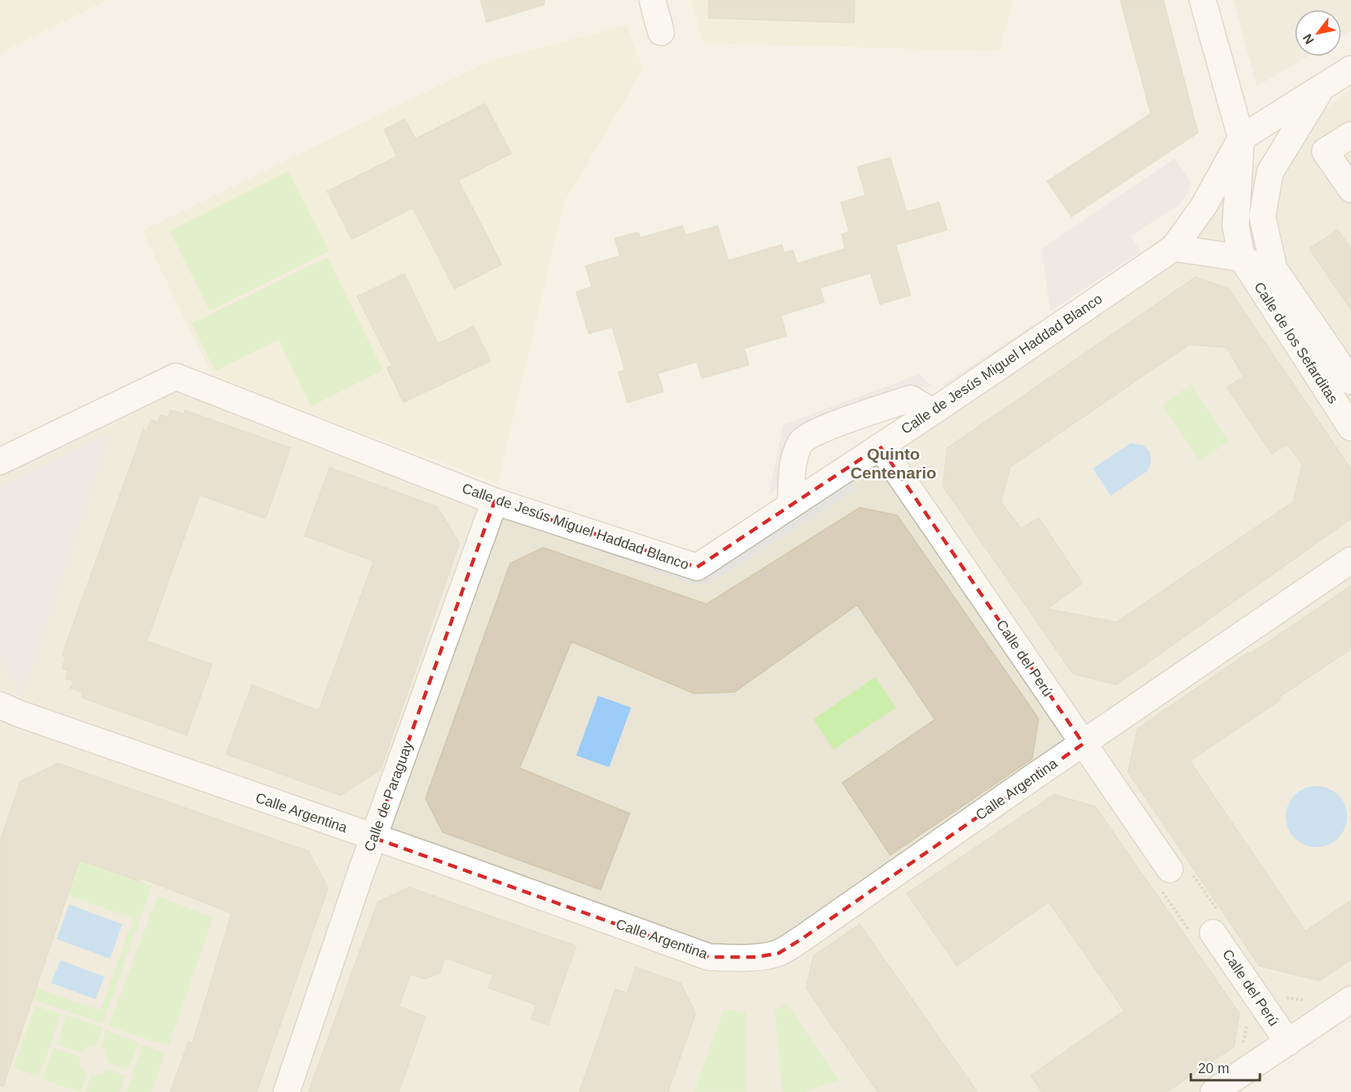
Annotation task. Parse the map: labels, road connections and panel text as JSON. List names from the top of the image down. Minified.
{"streets":{"street":["Calle de los Sefarditas","Calle de Jesús Miguel Haddad Blanco","Calle del Perú","Calle Argentina","Calle de Paraguay"]},"crossings":[["Calle de los Sefarditas","Calle de Jesús Miguel Haddad Blanco"],["Calle de Jesús Miguel Haddad Blanco","Calle del Perú"],["Calle de Jesús Miguel Haddad Blanco","Calle de Paraguay"],["Calle del Perú","Calle Argentina"],["Calle Argentina","Calle de Paraguay"]],"districts":["Quinto Centenario"],"scale_bar":"20 m","north":"bottom left"}
